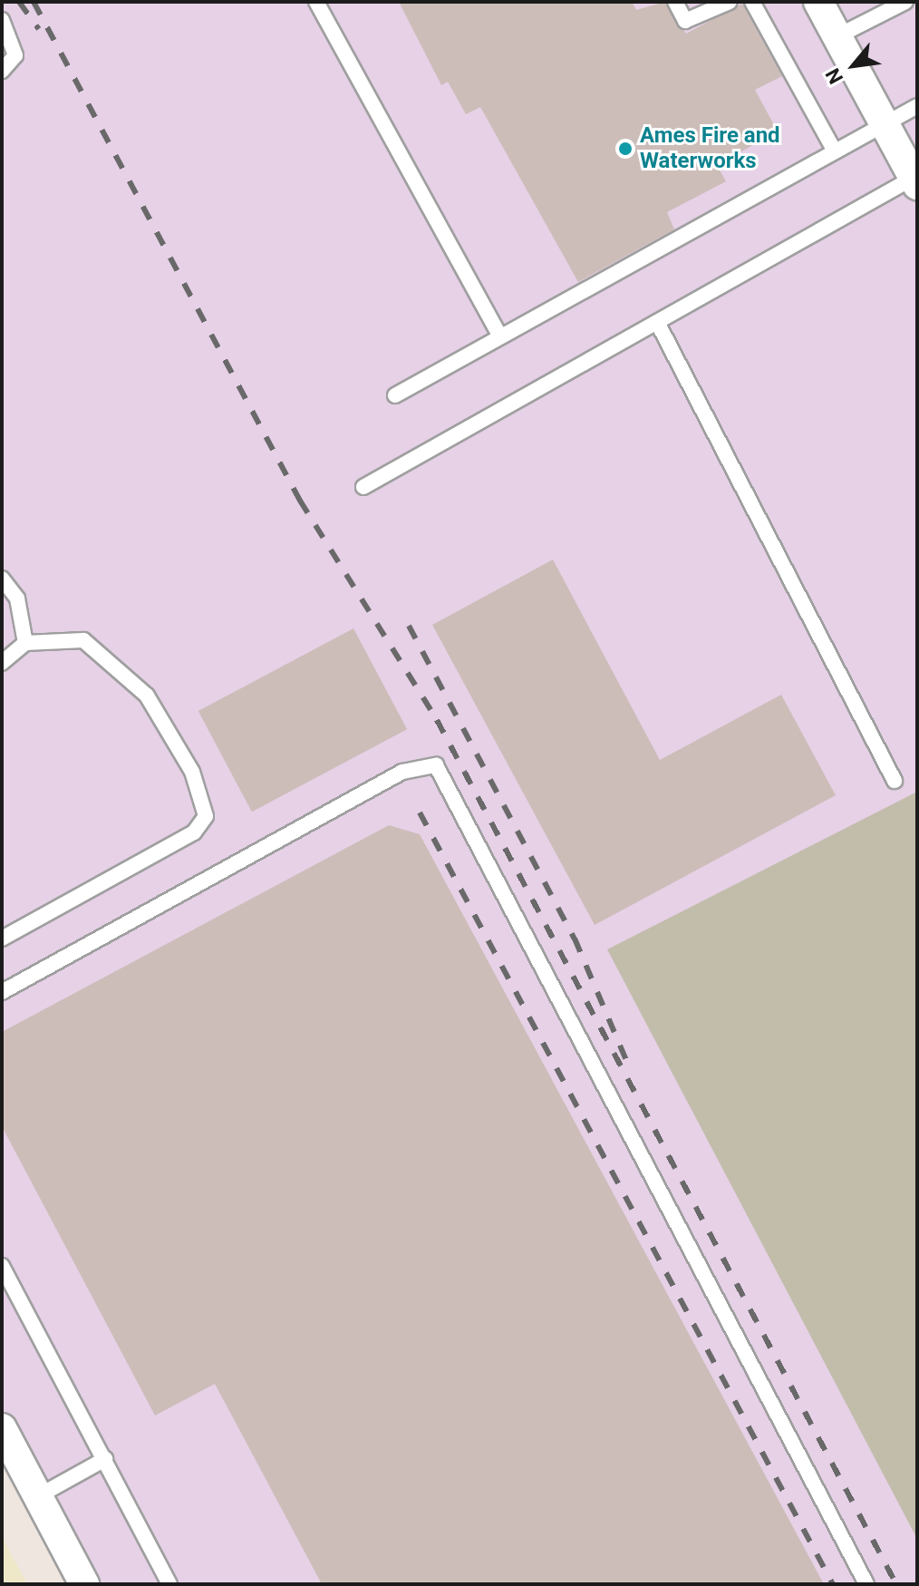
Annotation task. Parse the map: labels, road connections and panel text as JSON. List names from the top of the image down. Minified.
{"places":["Ames Fire and Waterworks"],"north":"bottom left"}
